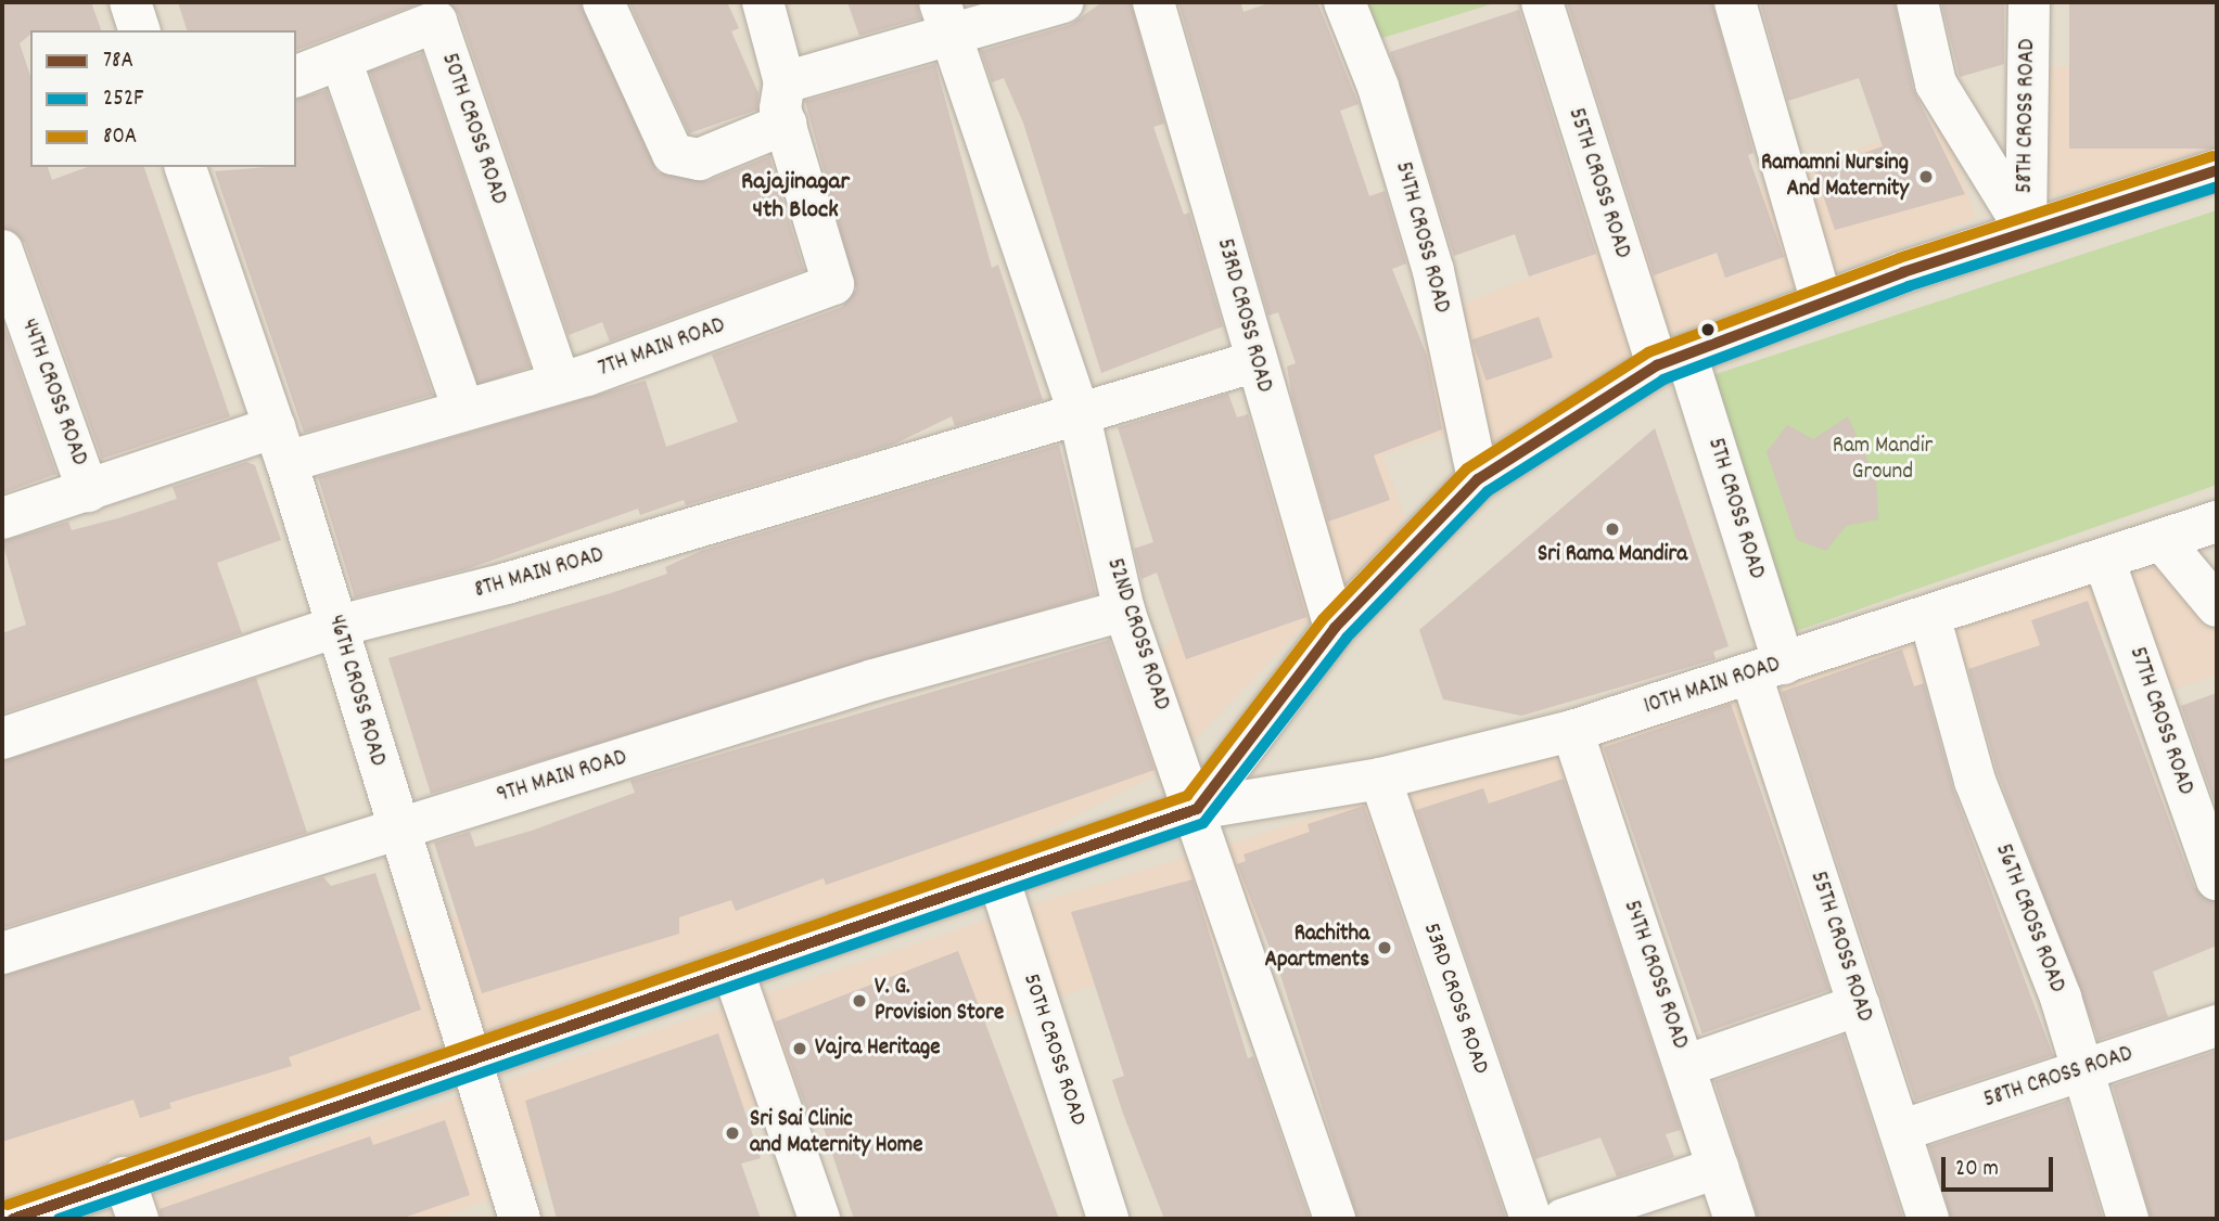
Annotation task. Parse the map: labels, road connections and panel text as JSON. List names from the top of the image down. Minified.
{"streets":{"street":["58TH CROSS ROAD","50TH CROSS ROAD","55TH CROSS ROAD","54TH CROSS ROAD","53RD CROSS ROAD","7TH MAIN ROAD","44TH CROSS ROAD","5TH CROSS ROAD","8TH MAIN ROAD","52ND CROSS ROAD","10TH MAIN ROAD","46TH CROSS ROAD","57TH CROSS ROAD","9TH MAIN ROAD","56TH CROSS ROAD"]},"crossings":[["58TH CROSS ROAD","55TH CROSS ROAD"],["58TH CROSS ROAD","56TH CROSS ROAD"],["50TH CROSS ROAD","7TH MAIN ROAD"],["50TH CROSS ROAD","10TH MAIN ROAD"],["55TH CROSS ROAD","5TH CROSS ROAD"],["55TH CROSS ROAD","10TH MAIN ROAD"],["54TH CROSS ROAD","10TH MAIN ROAD"],["53RD CROSS ROAD","8TH MAIN ROAD"],["53RD CROSS ROAD","10TH MAIN ROAD"],["7TH MAIN ROAD","44TH CROSS ROAD"],["7TH MAIN ROAD","46TH CROSS ROAD"],["5TH CROSS ROAD","10TH MAIN ROAD"],["8TH MAIN ROAD","52ND CROSS ROAD"],["8TH MAIN ROAD","46TH CROSS ROAD"],["52ND CROSS ROAD","10TH MAIN ROAD"],["52ND CROSS ROAD","9TH MAIN ROAD"],["10TH MAIN ROAD","46TH CROSS ROAD"],["10TH MAIN ROAD","57TH CROSS ROAD"],["10TH MAIN ROAD","56TH CROSS ROAD"],["46TH CROSS ROAD","9TH MAIN ROAD"]],"districts":["Rajajinagar 4th Block"],"parks":["Ram Mandir Ground"],"places":["Ramamni Nursing And Maternity","Sri Rama Mandira","Rachitha Apartments","V. G. Provision Store","Vajra Heritage","Sri Sai Clinic and Maternity Home"],"lines":["transit line 80A","transit line 78A","transit line 252F"],"legend":["78A","252F","80A"],"scale_bar":"20 m"}
